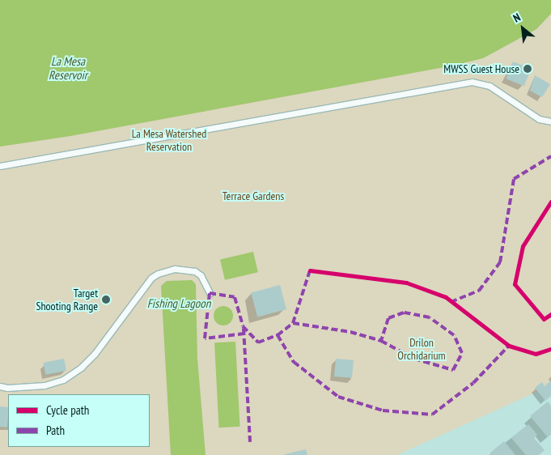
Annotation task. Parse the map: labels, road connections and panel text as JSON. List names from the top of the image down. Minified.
{"water":["La Mesa Reservoir","Fishing Lagoon"],"parks":["La Mesa Watershed Reservation","Terrace Gardens","Drilon Orchidarium"],"places":["MWSS Guest House","Target Shooting Range"],"legend":["Cycle path","Path"],"north":"top left"}
